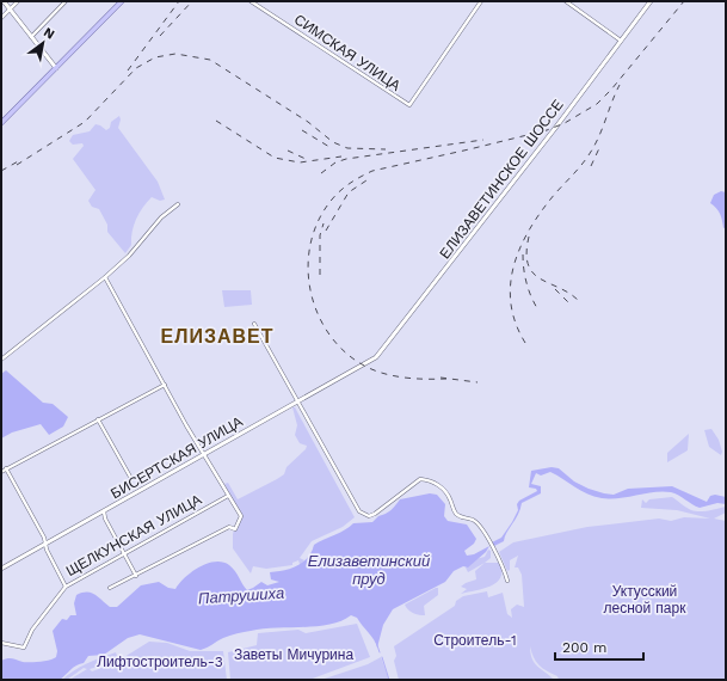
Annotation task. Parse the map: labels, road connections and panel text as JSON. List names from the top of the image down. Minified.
{"streets":{"main road":["ЕЛИЗАВЕТИНСКОЕ ШОССЕ","БИСЕРТСКАЯ УЛИЦА"],"street":["СИМСКАЯ УЛИЦА","ЩЕЛКУНСКАЯ УЛИЦА"]},"crossings":[["ЕЛИЗАВЕТИНСКОЕ ШОССЕ","БИСЕРТСКАЯ УЛИЦА"]],"districts":["ЕЛИЗАВЕТ"],"water":["Елизаветинский пруд","Патрушиха"],"parks":["Уктусский лесной парк","Строитель-1","Заветы Мичурина","Лифтостроитель-3"],"scale_bar":"200 m","north":"top right"}
